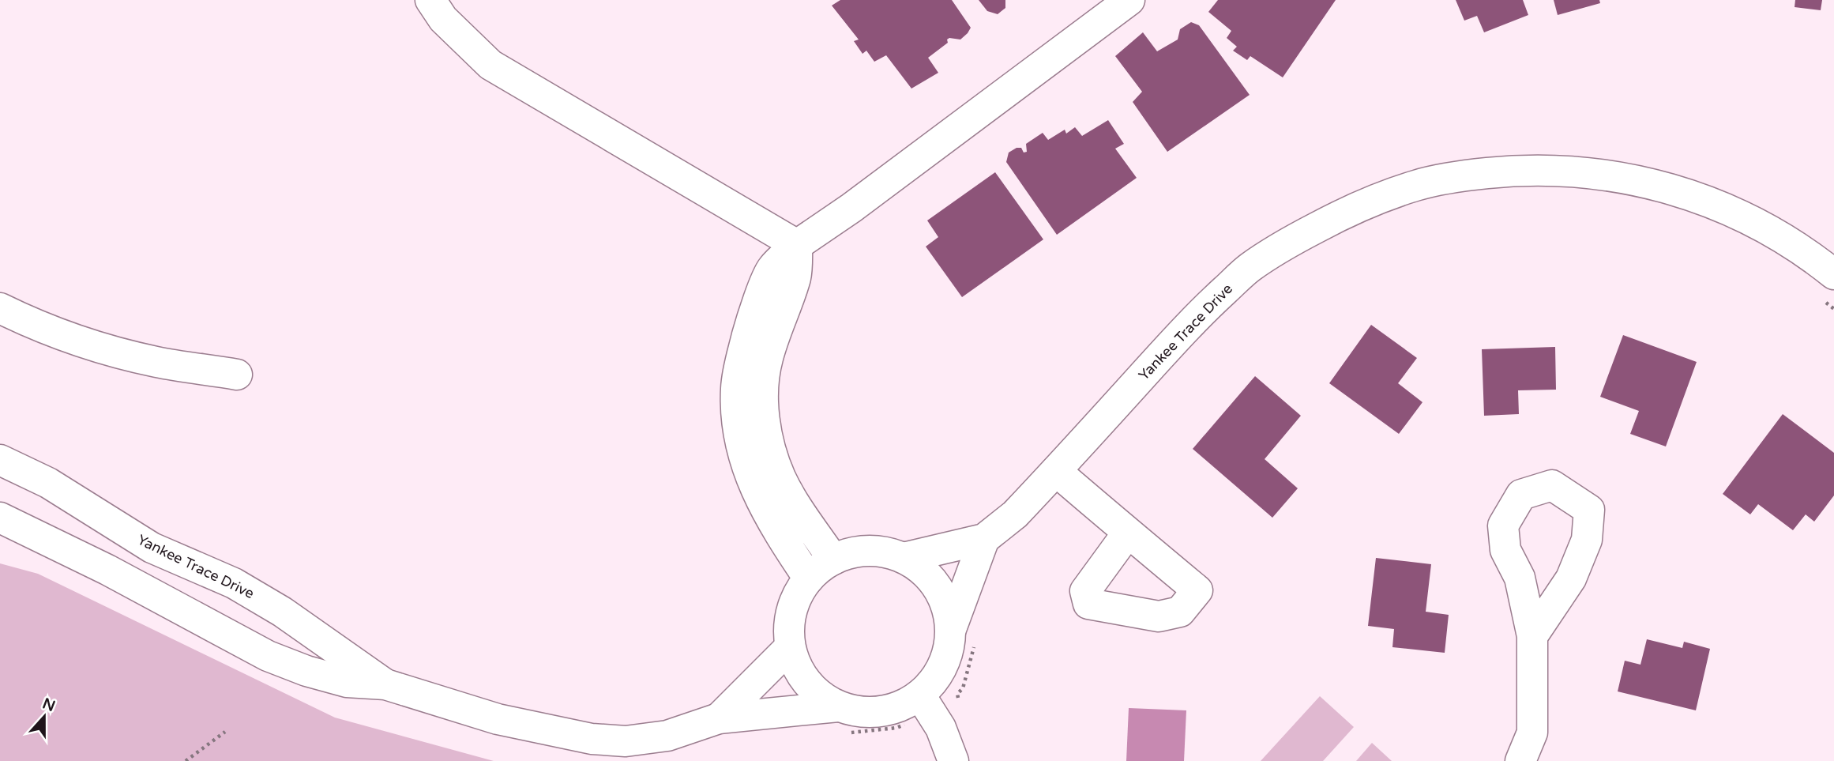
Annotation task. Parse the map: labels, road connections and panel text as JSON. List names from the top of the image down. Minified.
{"streets":{"street":["Yankee Trace Drive"]},"north":"top"}
